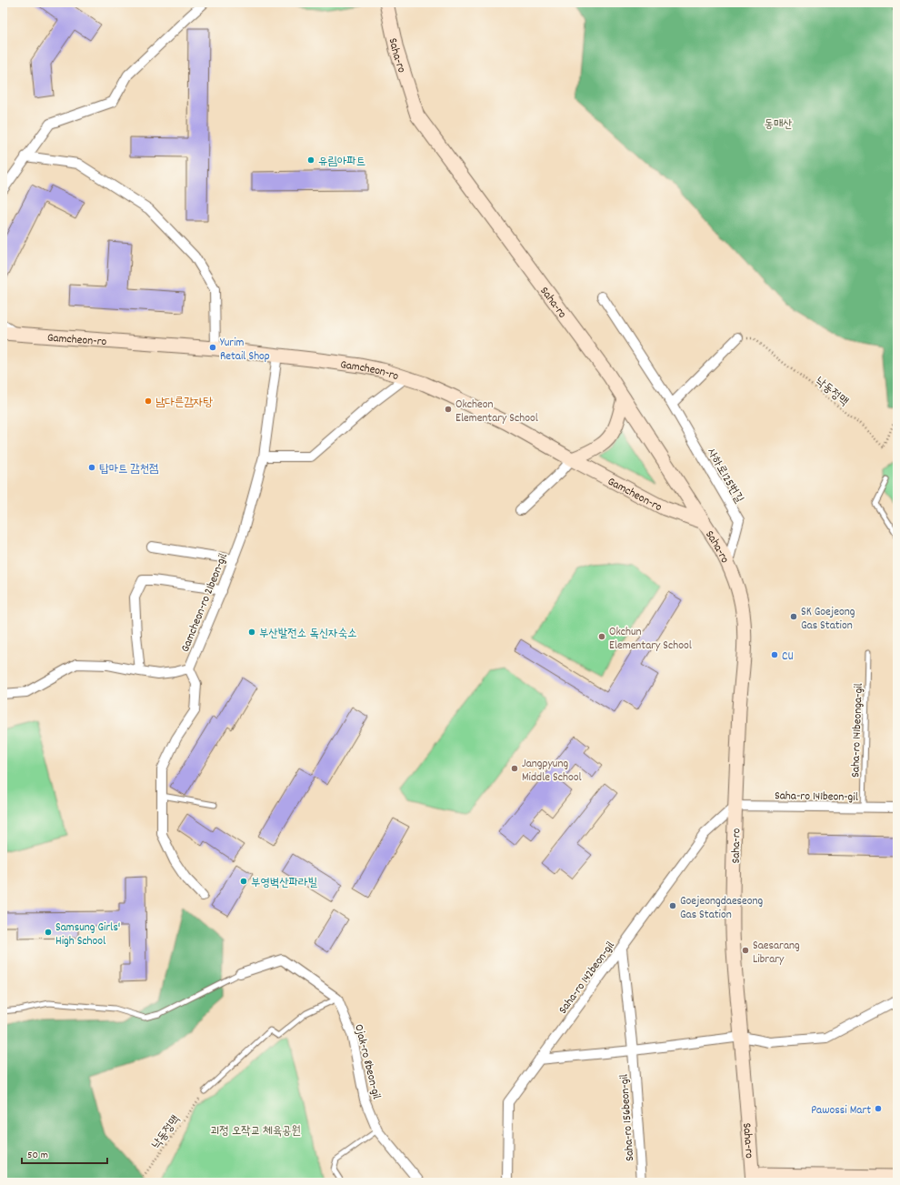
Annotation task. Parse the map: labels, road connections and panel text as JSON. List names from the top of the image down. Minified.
{"streets":{"street":["Saha-ro","Gamcheon-ro","사하로125번길","Gamcheon-ro 21beon-gil","Saha-ro 141beon-gil","Saha-ro 142beon-gil","Ojak-ro 8beon-gil","Saha-ro 156beon-gil"],"lane":["Saha-ro 141beonga-gil"],"path":["낙동정맥"]},"crossings":[["Saha-ro","Gamcheon-ro"],["Saha-ro","사하로125번길"],["Saha-ro","Saha-ro 141beon-gil"],["Saha-ro","Saha-ro 142beon-gil"],["Gamcheon-ro","Gamcheon-ro 21beon-gil"],["Saha-ro 141beonga-gil","Saha-ro 141beon-gil"],["Saha-ro 141beon-gil","Saha-ro 142beon-gil"],["Saha-ro 142beon-gil","Saha-ro 156beon-gil"]],"parks":["동매산","괴정 오작교 체육공원"],"places":["유림아파트","Yurim Retail Shop","남다른감자탕","Okcheon Elementary School","탑마트 감천점","SK Goejeong Gas Station","부산발전소 독신자숙소","Okchun Elementary School","CU","Jangpyung Middle School","부영벽산파라빌","Goejeongdaeseong Gas Station","Samsung Girls' High School","Saesarang Library","Pawossi Mart"],"scale_bar":"50 m"}
